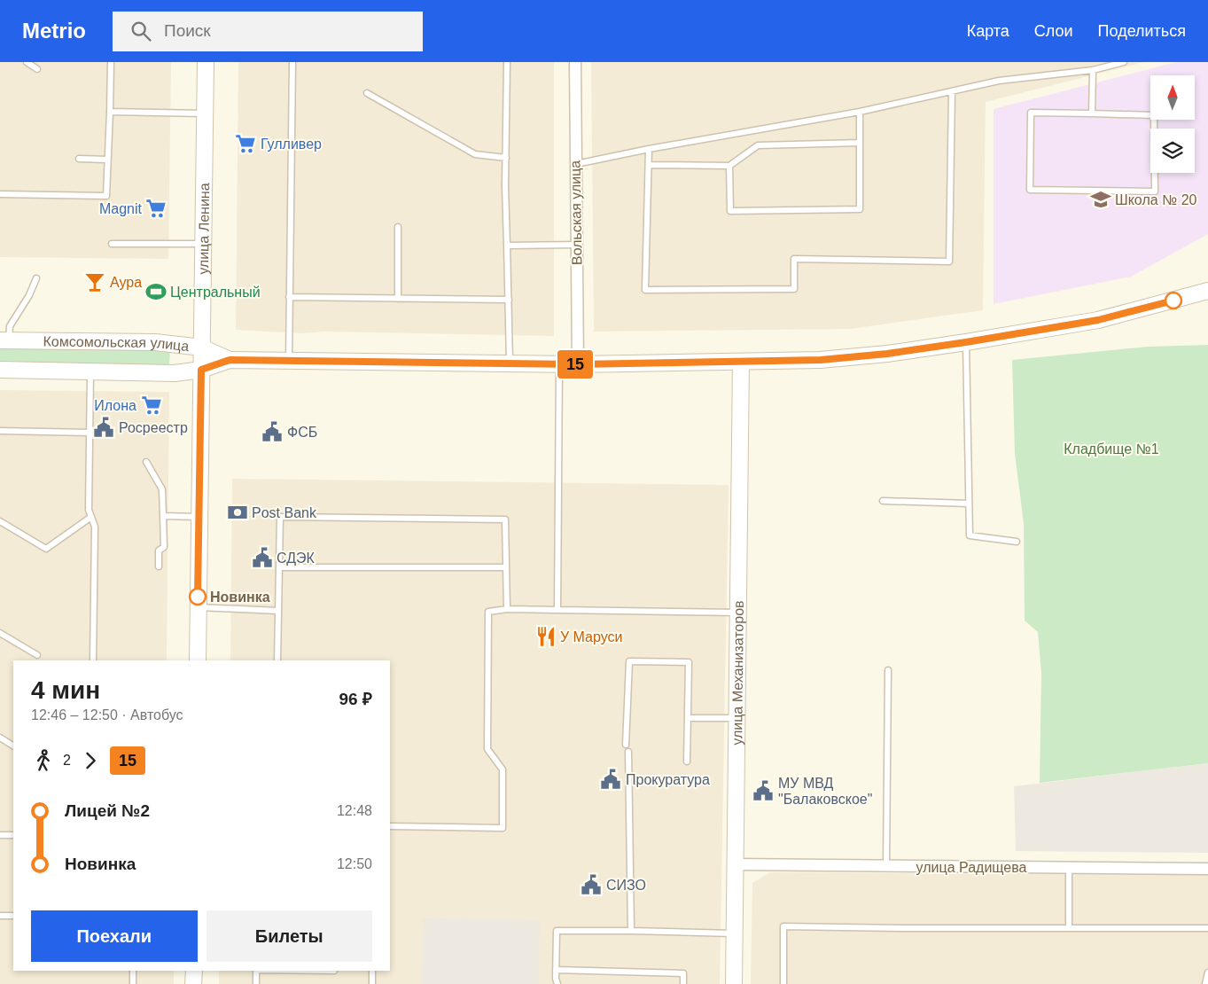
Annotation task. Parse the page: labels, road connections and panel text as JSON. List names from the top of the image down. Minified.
{"streets":{"main road":["улица Ленина","Комсомольская улица","улица Механизаторов"],"street":["Вольская улица","улица Радищева"]},"crossings":[["Вольская улица","Комсомольская улица"],["улица Ленина","Комсомольская улица"],["Комсомольская улица","улица Механизаторов"],["улица Механизаторов","улица Радищева"]],"parks":["Кладбище №1"],"places":{"supermarket":["Гулливер","Magnit","Илона"],"school or university":["Школа № 20"],"bar":["Аура"],"sports":["Центральный"],"public building":["Росреестр","ФСБ","СДЭК","Прокуратура","МУ МВД \"Балаковское\"","СИЗО"],"bank":["Post Bank"],"other":["Новинка"],"restaurant":["У Маруси"]},"lines":["bus line 15"],"north":"top","page":{"header":"Metrio","search":"Поиск","nav":["Карта","Слои","Поделиться"],"on_map":"15","heading":["4 мин","12:46 – 12:50 · Автобус","96 ₽"],"legs":["2","15"],"list":[{"name":"Лицей №2","value":"12:48"},{"name":"Новинка","value":"12:50"}],"buttons":["Поехали","Билеты"]}}
